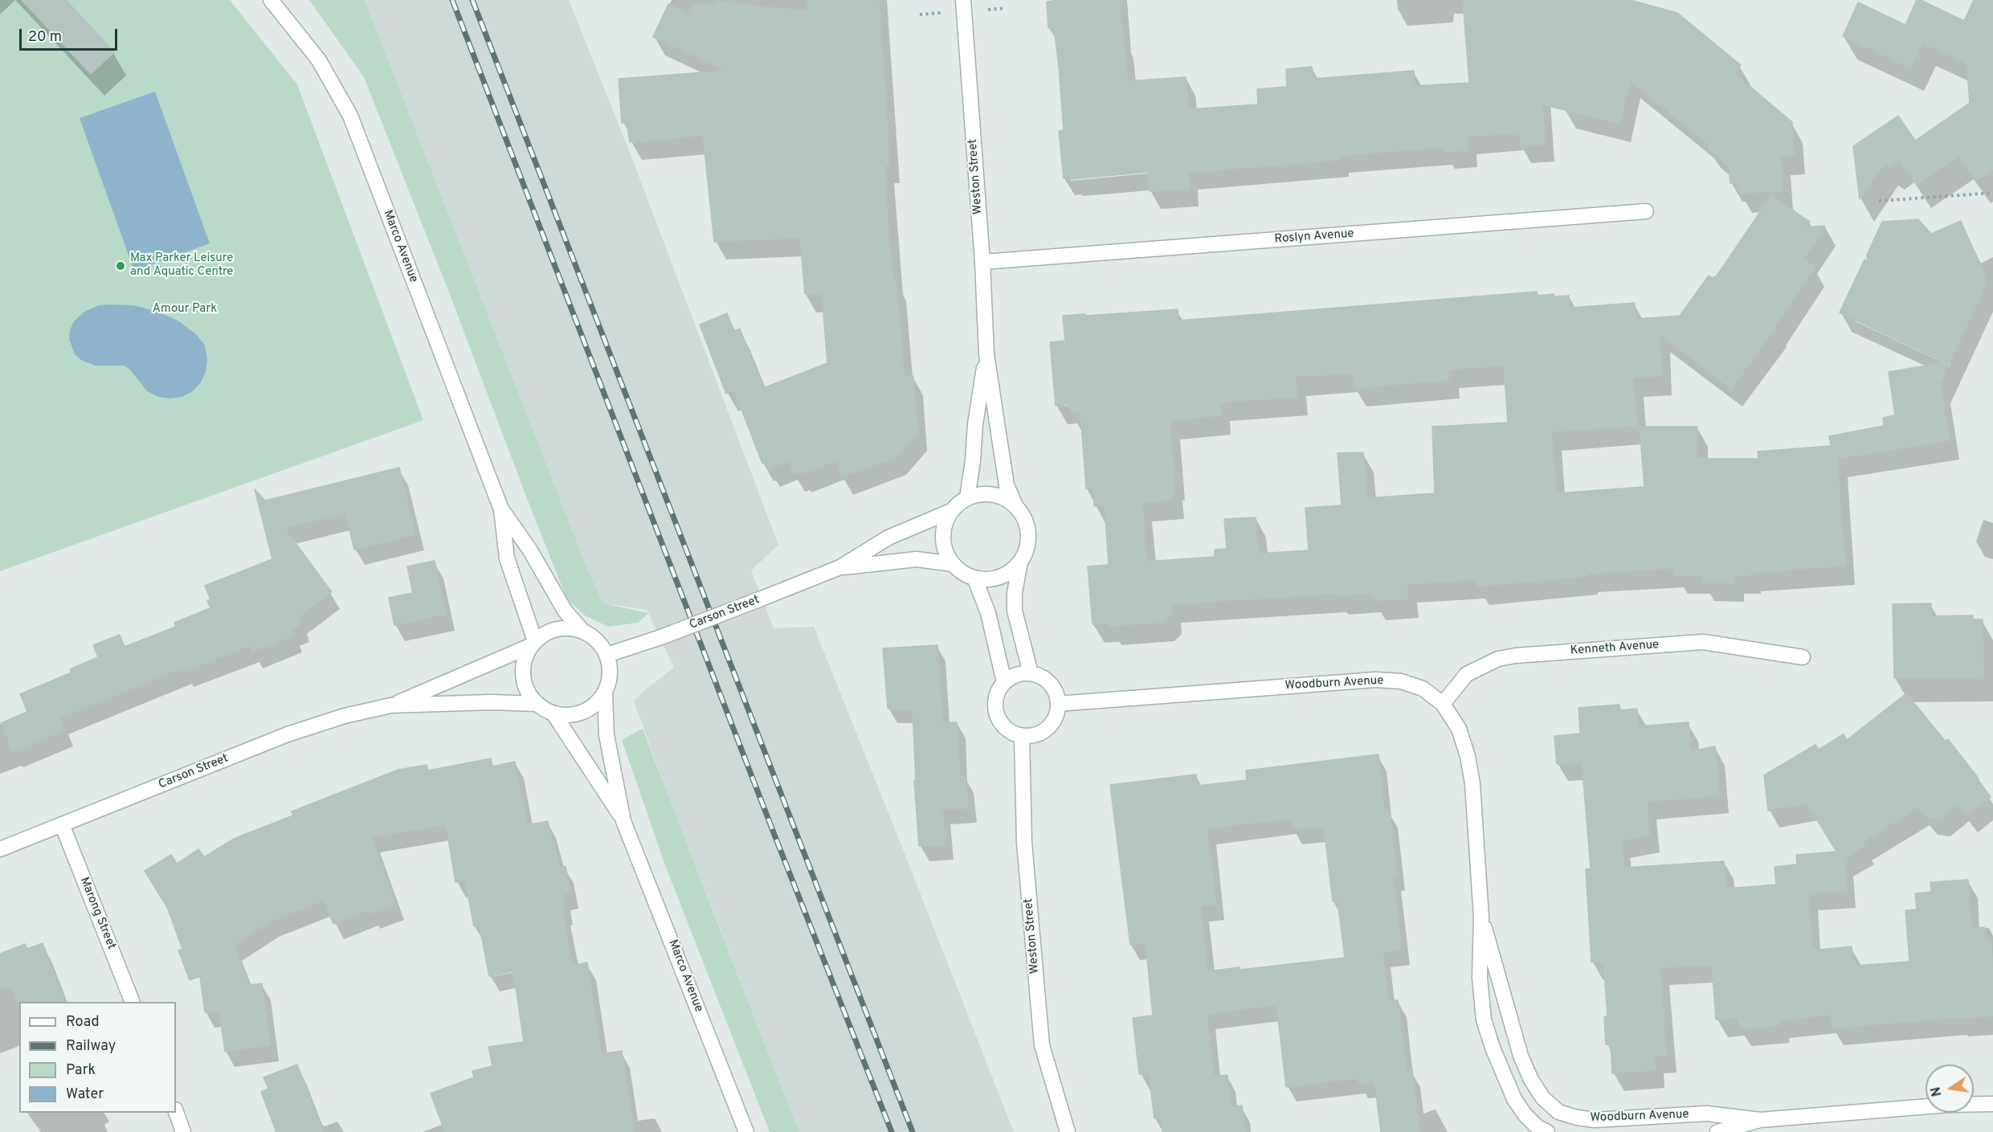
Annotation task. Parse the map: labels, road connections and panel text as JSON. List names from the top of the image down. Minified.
{"streets":{"street":["Weston Street","Roslyn Avenue","Marco Avenue","Carson Street","Kenneth Avenue","Woodburn Avenue","Marong Street"]},"crossings":[["Weston Street","Roslyn Avenue"],["Weston Street","Carson Street"],["Weston Street","Woodburn Avenue"],["Marco Avenue","Carson Street"],["Carson Street","Marong Street"],["Kenneth Avenue","Woodburn Avenue"]],"parks":["Amour Park"],"places":["Max Parker Leisure and Aquatic Centre"],"legend":["Road","Railway","Park","Water"],"scale_bar":"20 m","north":"left"}
